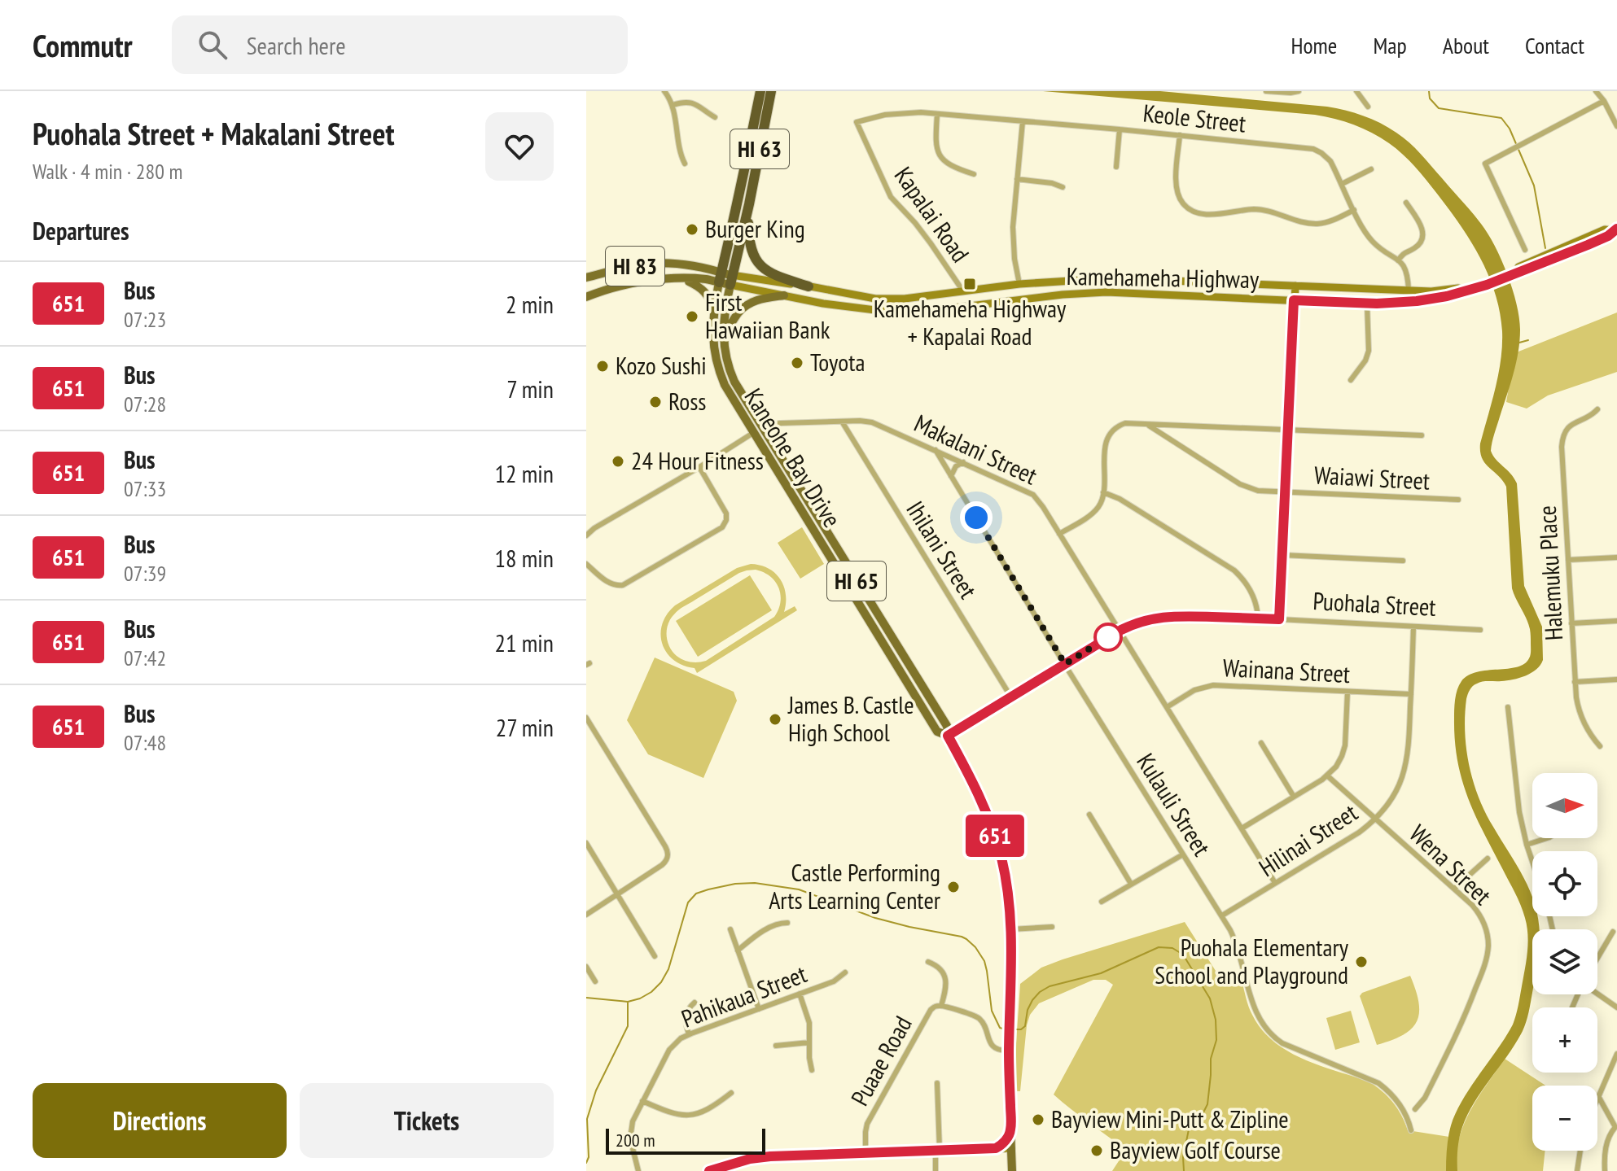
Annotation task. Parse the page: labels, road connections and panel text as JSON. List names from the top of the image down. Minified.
{"streets":{"highway":["HI 63"],"main road":["HI 83","Kamehameha Highway","Kaneohe Bay Drive","HI 65","Puohala Street"],"street":["Keole Street","Kapalai Road","Makalani Street","Waiawi Street","Ihilani Street","Halemuku Place","Wainana Street","Kulauli Street","Hilinai Street","Wena Street","Pahikaua Street","Puaae Road"]},"crossings":[["Keole Street","Kapalai Road"],["HI 63","HI 83"],["HI 63","Kamehameha Highway"],["HI 63","Kaneohe Bay Drive"],["Kapalai Road","Kamehameha Highway"],["HI 83","Kaneohe Bay Drive"],["Kamehameha Highway","Kaneohe Bay Drive"],["Makalani Street","Kaneohe Bay Drive"],["Makalani Street","Ihilani Street"],["Makalani Street","Puohala Street"],["Makalani Street","Wainana Street"],["Makalani Street","Kulauli Street"],["Makalani Street","Hilinai Street"],["Kaneohe Bay Drive","Puohala Street"],["Kaneohe Bay Drive","Puaae Road"],["Ihilani Street","Puohala Street"],["Puohala Street","Kulauli Street"],["Puohala Street","Hilinai Street"],["Wainana Street","Hilinai Street"],["Kulauli Street","Hilinai Street"],["Hilinai Street","Wena Street"]],"places":{"other":["Burger King","First Hawaiian Bank","Toyota","Kozo Sushi","Ross","24 Hour Fitness","James B. Castle High School","Castle Performing Arts Learning Center","Puohala Elementary School and Playground","Bayview Mini-Putt & Zipline","Bayview Golf Course"],"transit":["Kamehameha Highway + Kapalai Road"]},"lines":["bus line 651"],"scale_bar":"200 m","north":"right","page":{"header":"Commutr","search":"Search here","nav":["Home","Map","About","Contact"],"heading":[["Puohala Street + Makalani Street","Walk · 4 min · 280 m"],"Departures"],"on_map":"651","list":[{"mark":"651","name":"Bus","note":"07:23","value":"2 min"},{"mark":"651","name":"Bus","note":"07:28","value":"7 min"},{"mark":"651","name":"Bus","note":"07:33","value":"12 min"},{"mark":"651","name":"Bus","note":"07:39","value":"18 min"},{"mark":"651","name":"Bus","note":"07:42","value":"21 min"},{"mark":"651","name":"Bus","note":"07:48","value":"27 min"}],"map_buttons":["+","−"],"buttons":["Directions","Tickets"],"scale":"200 m"}}
